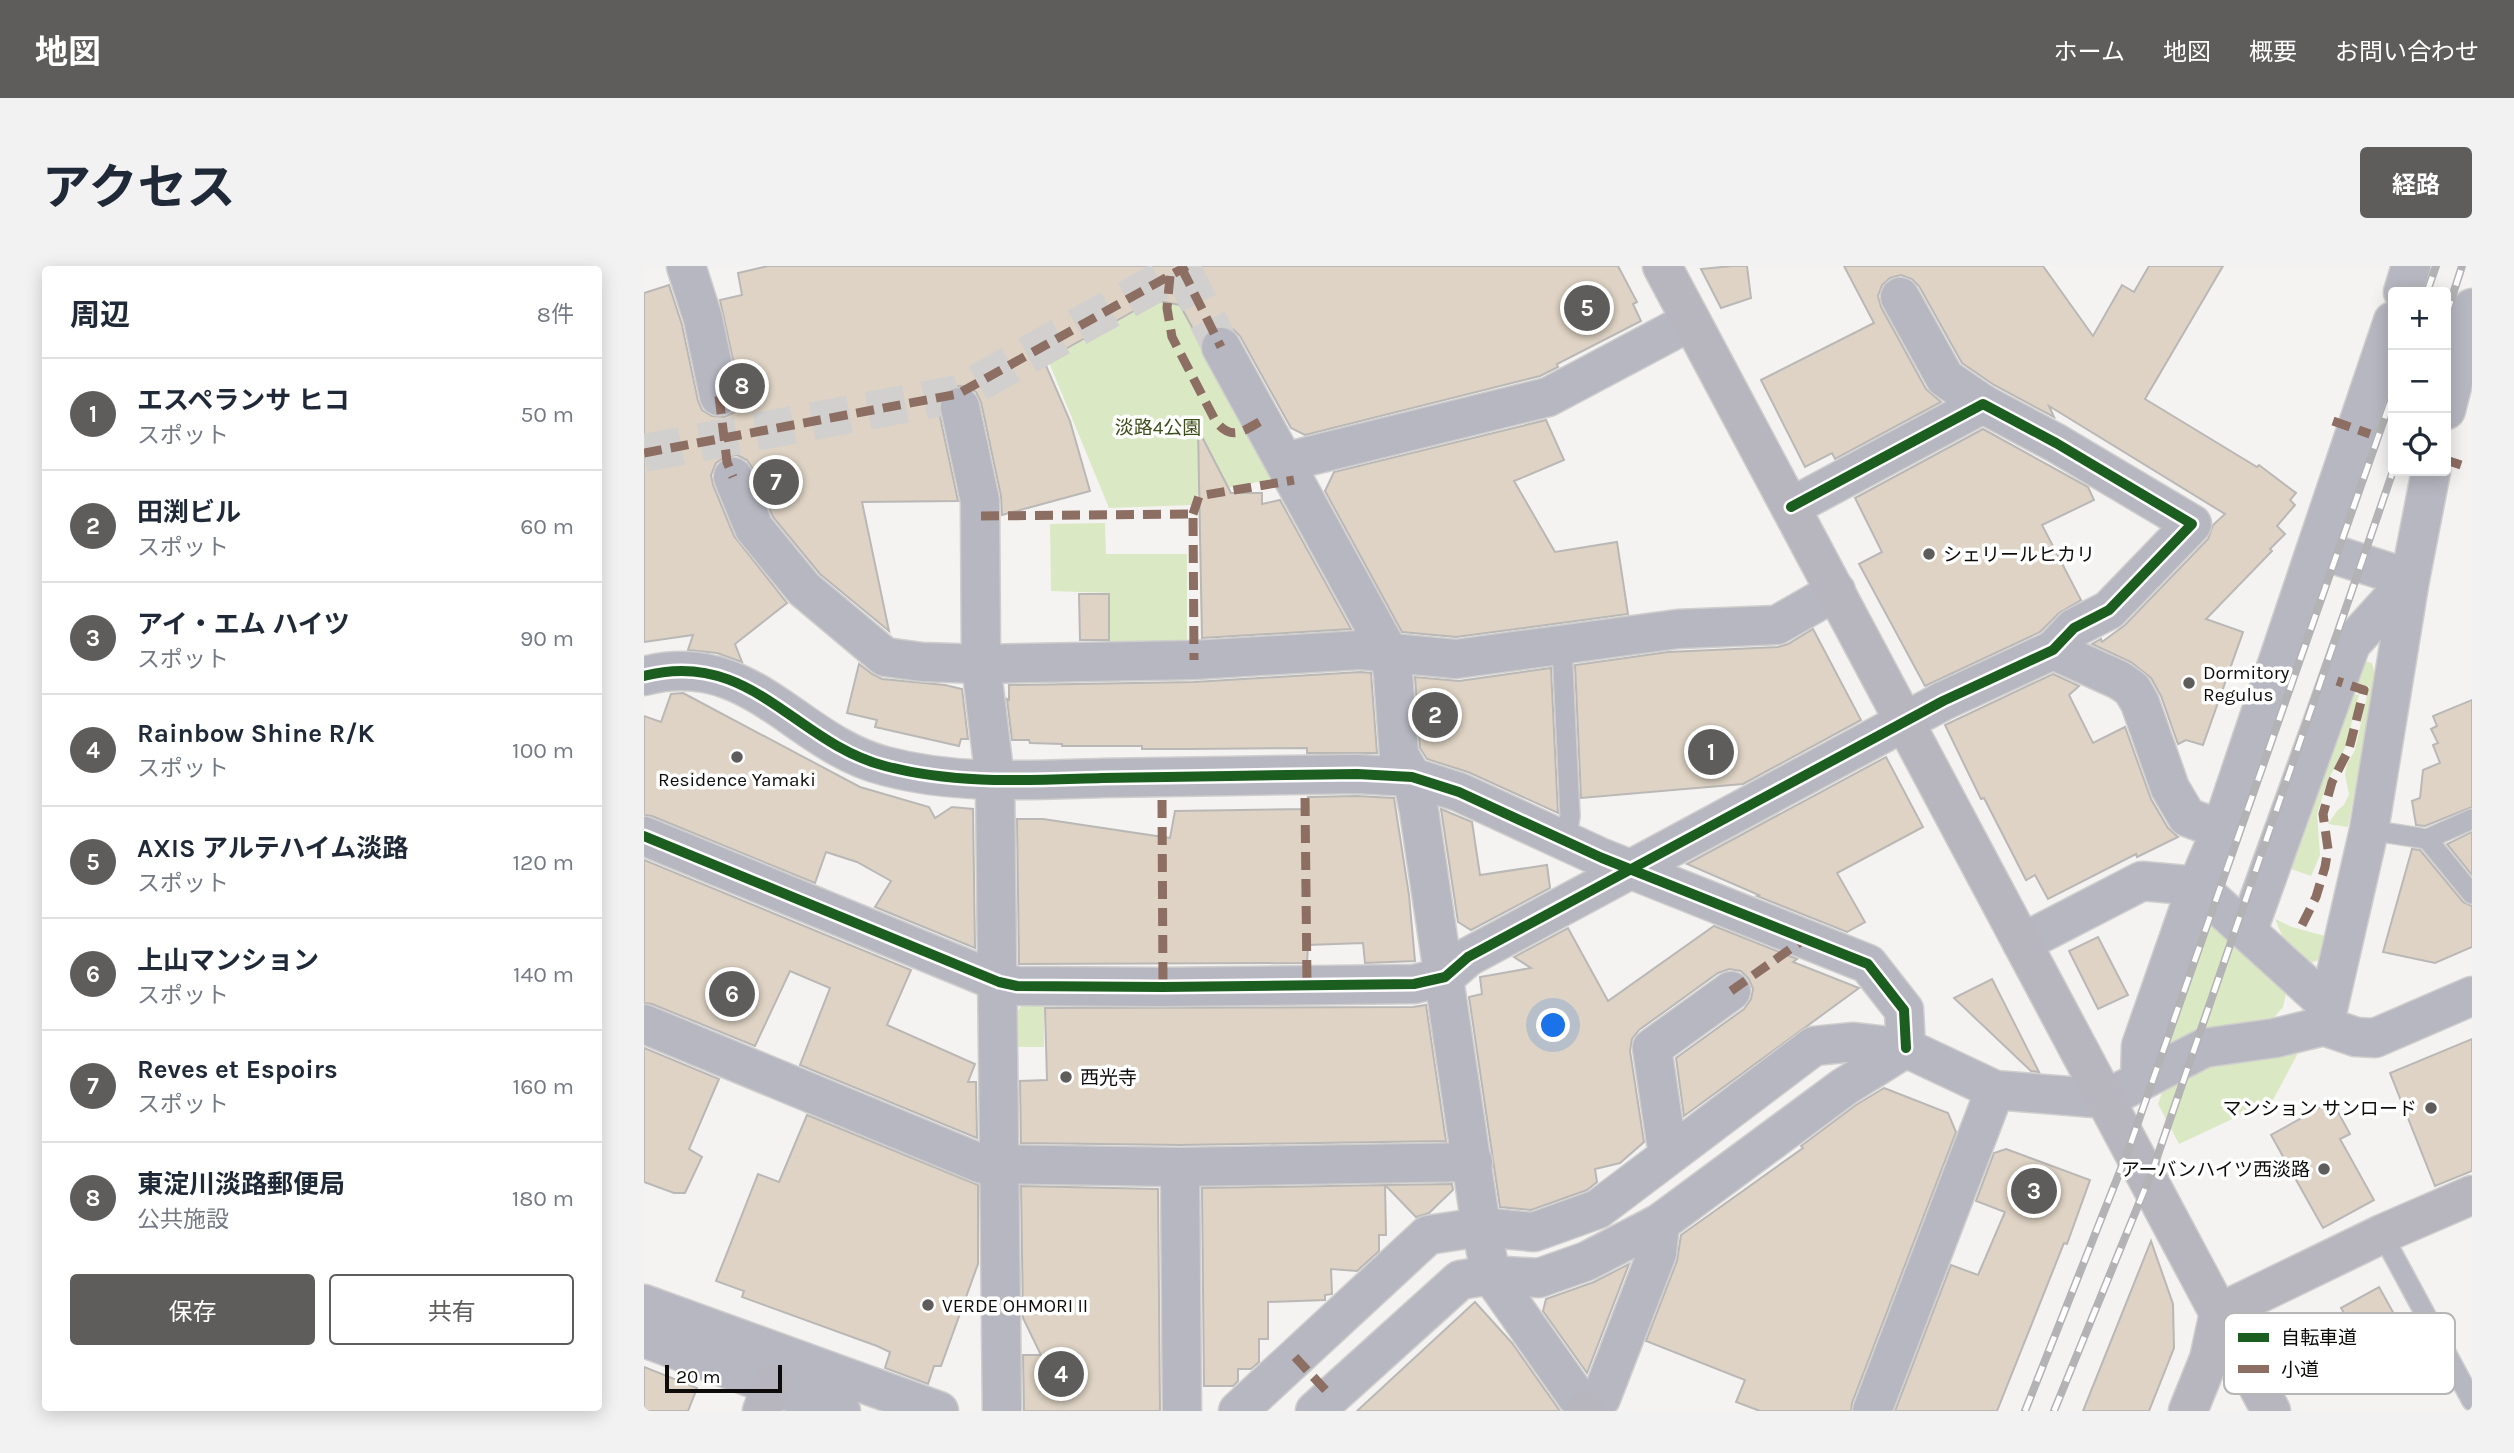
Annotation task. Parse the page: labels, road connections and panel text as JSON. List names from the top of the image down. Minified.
{"parks":["淡路4公園"],"places":["シェリールヒカリ","Dormitory Regulus","Residence Yamaki","西光寺","マンション サンロード","アーバンハイツ西淡路","VERDE OHMORI II"],"legend":["自転車道","小道"],"scale_bar":"20 m","page":{"header":"地図","nav":["ホーム","地図","概要","お問い合わせ"],"title":"アクセス","buttons":["経路",["保存","共有"]],"heading":["周辺","8件"],"pins":["5","8","7","2","1","6","3","4"],"map_buttons":["+","−"],"list":[{"mark":"1","name":"エスペランサ ヒコ","note":"スポット","value":"50 m"},{"mark":"2","name":"田渕ビル","note":"スポット","value":"60 m"},{"mark":"3","name":"アイ・エム ハイツ","note":"スポット","value":"90 m"},{"mark":"4","name":"Rainbow Shine R/K","note":"スポット","value":"100 m"},{"mark":"5","name":"AXIS アルテハイム淡路","note":"スポット","value":"120 m"},{"mark":"6","name":"上山マンション","note":"スポット","value":"140 m"},{"mark":"7","name":"Reves et Espoirs","note":"スポット","value":"160 m"},{"mark":"8","name":"東淀川淡路郵便局","note":"公共施設","value":"180 m"}],"scale":"20 m"}}
